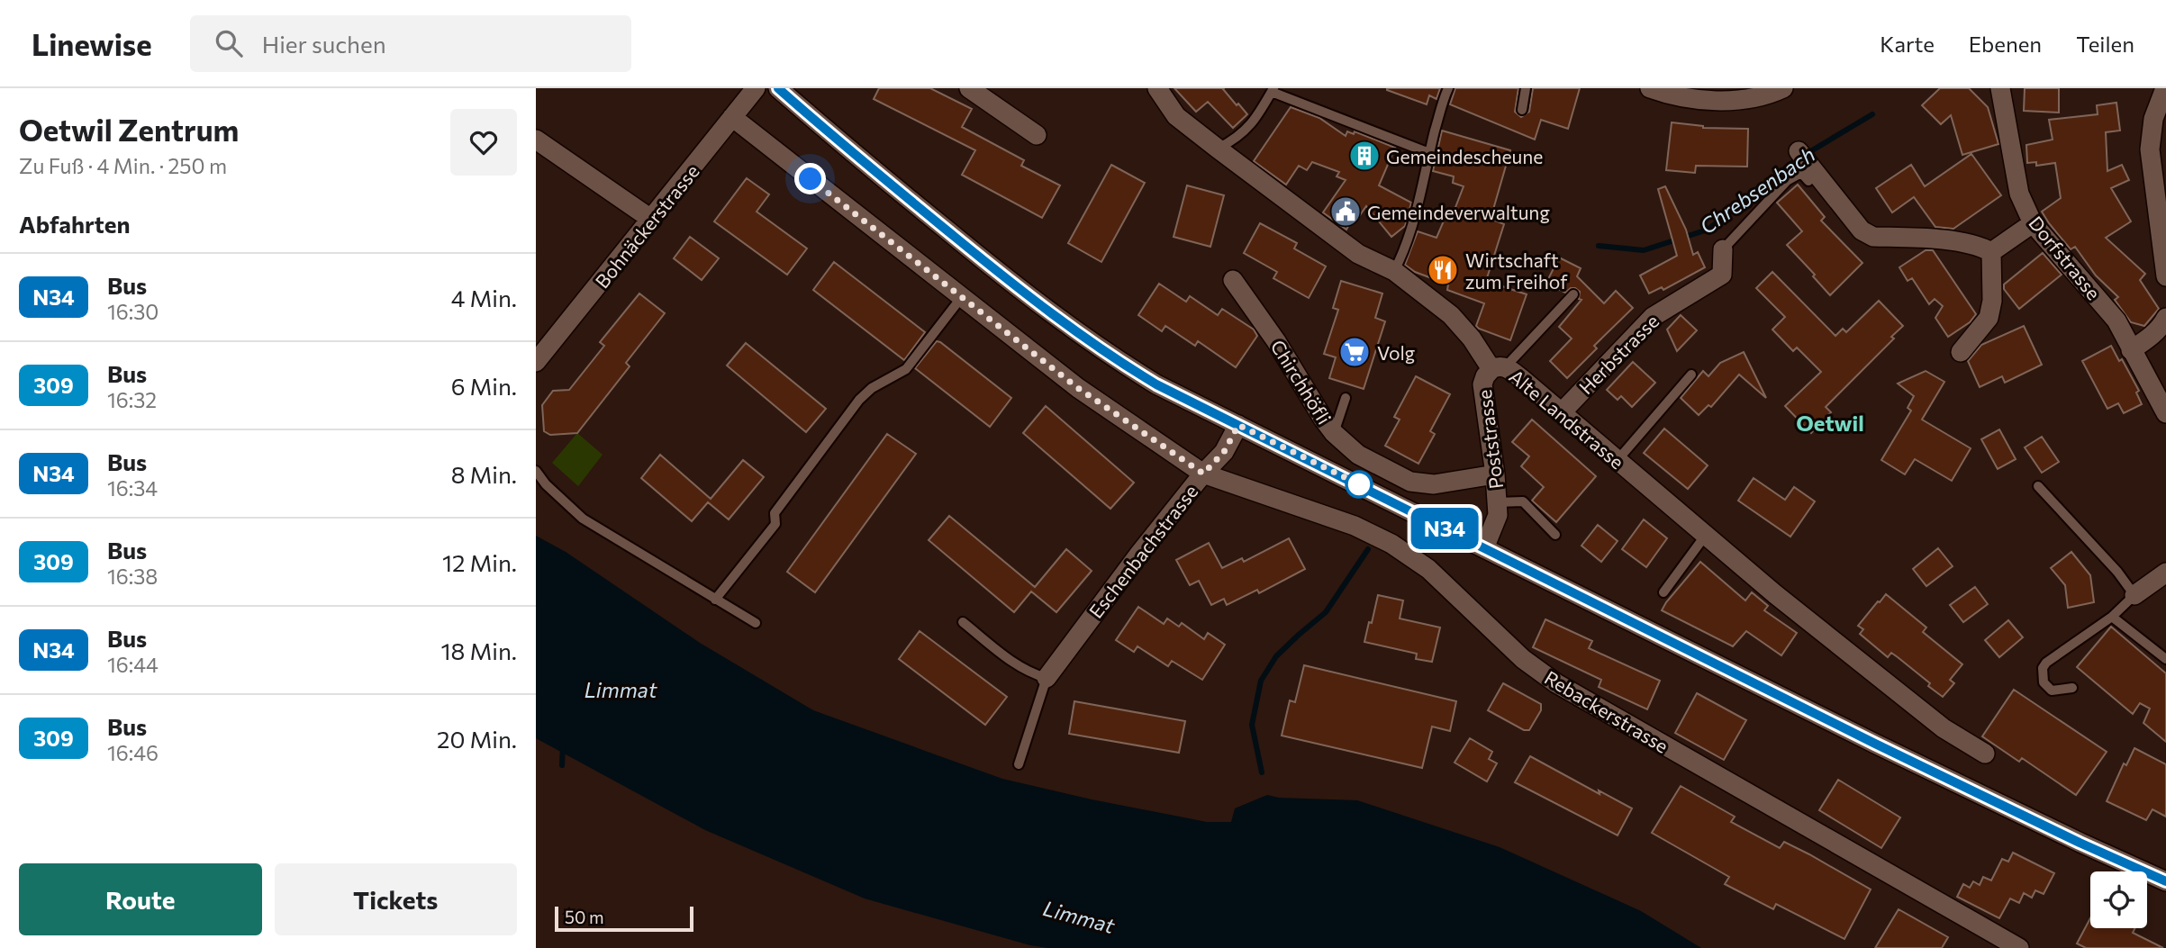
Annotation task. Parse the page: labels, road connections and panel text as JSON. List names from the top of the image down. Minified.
{"streets":{"street":["Bohnäckerstrasse","Dorfstrasse","Herbstrasse","Chirchhöfli","Alte Landstrasse","Poststrasse","Eschenbachstrasse","Rebackerstrasse"]},"crossings":[["Bohnäckerstrasse","Rebackerstrasse"],["Herbstrasse","Alte Landstrasse"],["Chirchhöfli","Poststrasse"],["Alte Landstrasse","Poststrasse"],["Eschenbachstrasse","Rebackerstrasse"]],"districts":["Oetwil"],"water":["Chrebsenbach","Limmat"],"places":{"building":["Gemeindescheune"],"public building":["Gemeindeverwaltung"],"restaurant":["Wirtschaft zum Freihof"],"supermarket":["Volg"]},"lines":["bus line N34"],"scale_bar":"50 m","page":{"header":"Linewise","search":"Hier suchen","nav":["Karte","Ebenen","Teilen"],"heading":[["Oetwil Zentrum","Zu Fuß · 4 Min. · 250 m"],"Abfahrten"],"on_map":"N34","list":[{"mark":"N34","name":"Bus","note":"16:30","value":"4 Min."},{"mark":"309","name":"Bus","note":"16:32","value":"6 Min."},{"mark":"N34","name":"Bus","note":"16:34","value":"8 Min."},{"mark":"309","name":"Bus","note":"16:38","value":"12 Min."},{"mark":"N34","name":"Bus","note":"16:44","value":"18 Min."},{"mark":"309","name":"Bus","note":"16:46","value":"20 Min."}],"buttons":["Route","Tickets"],"scale":"50 m"}}
